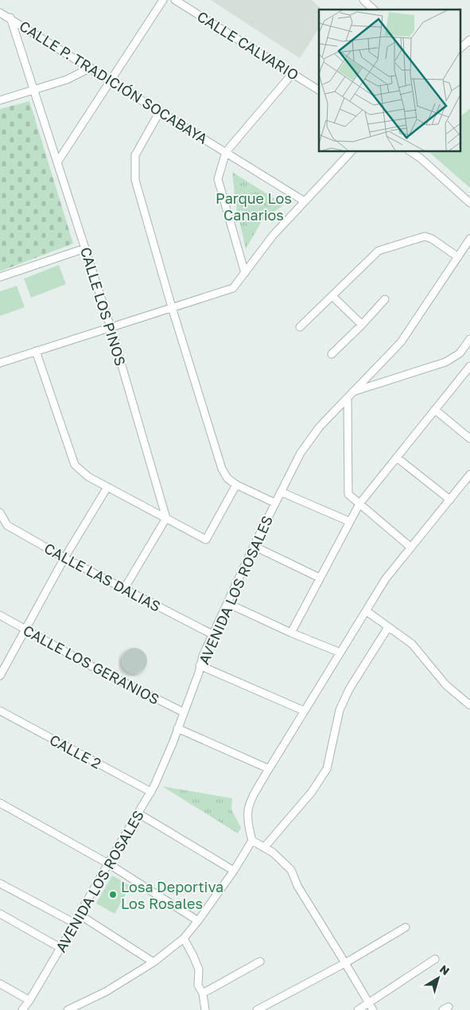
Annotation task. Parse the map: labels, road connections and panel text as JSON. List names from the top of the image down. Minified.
{"streets":{"street":["CALLE CALVARIO","CALLE P. TRADICIÓN SOCABAYA","CALLE LOS PINOS","CALLE LAS DALIAS","AVENIDA LOS ROSALES","CALLE LOS GERANIOS","CALLE 2"]},"crossings":[["CALLE P. TRADICIÓN SOCABAYA","CALLE LOS PINOS"],["CALLE LAS DALIAS","AVENIDA LOS ROSALES"],["AVENIDA LOS ROSALES","CALLE LOS GERANIOS"],["AVENIDA LOS ROSALES","CALLE 2"]],"parks":["Parque Los Canarios"],"places":["Losa Deportiva Los Rosales"],"north":"top right"}
